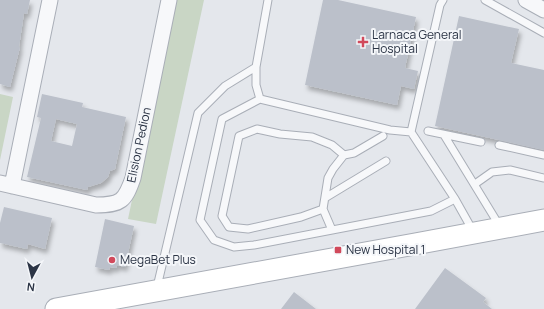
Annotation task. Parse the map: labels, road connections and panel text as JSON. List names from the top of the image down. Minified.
{"streets":{"street":["Elision Pedion"]},"places":{"health":["Larnaca General Hospital"],"transit":["New Hospital 1"],"other":["MegaBet Plus"]},"north":"bottom"}
